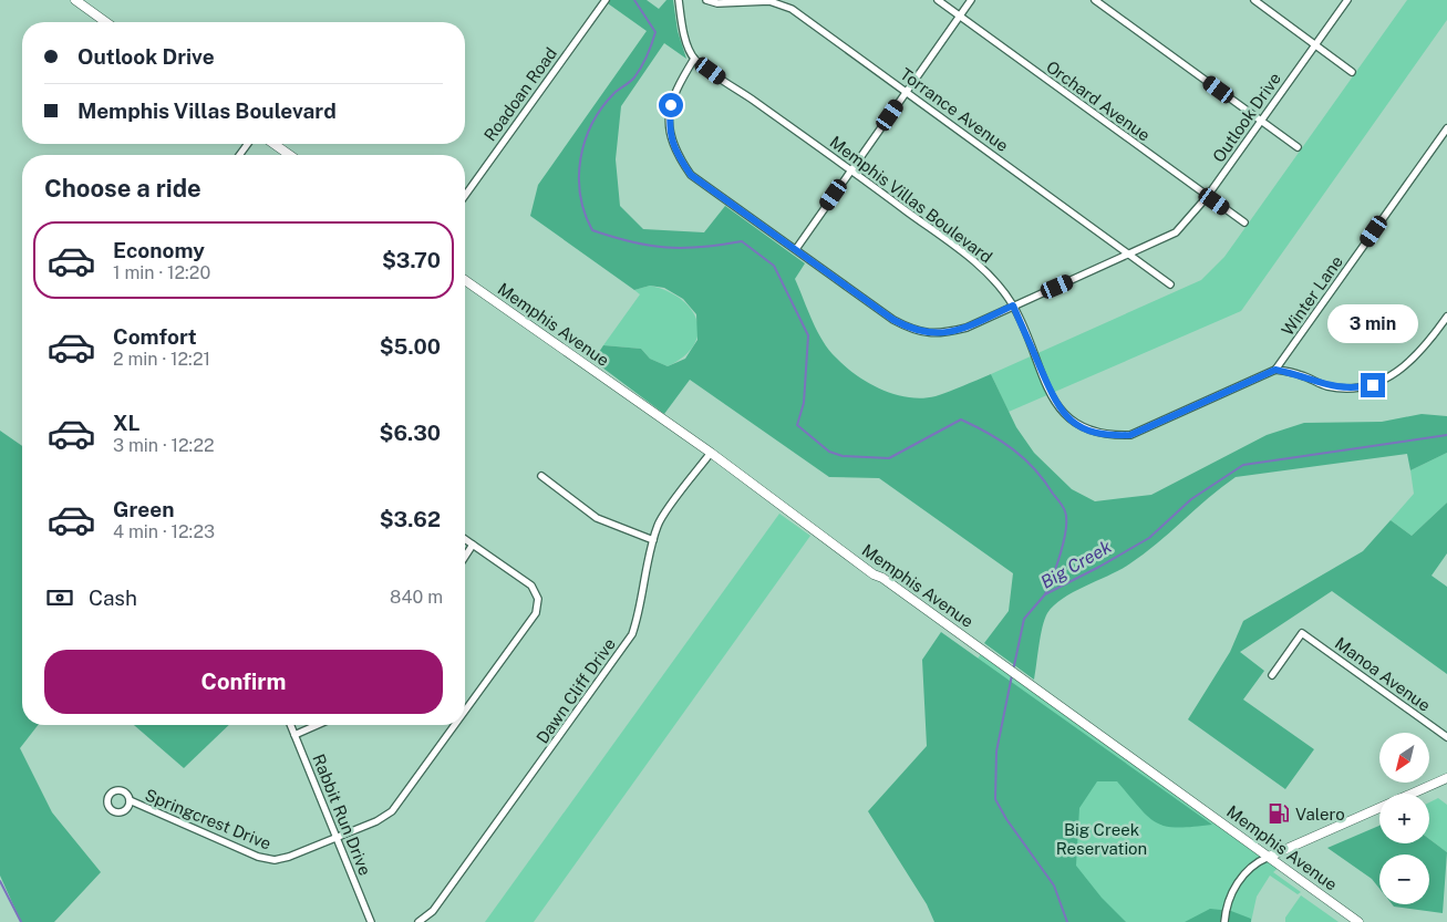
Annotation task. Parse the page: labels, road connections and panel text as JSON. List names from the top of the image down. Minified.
{"streets":{"main road":["Memphis Avenue"],"street":["Roadoan Road","Orchard Avenue","Torrance Avenue","Outlook Drive","Memphis Villas Boulevard","Winter Lane","Manoa Avenue","Dawn Cliff Drive","Rabbit Run Drive","Springcrest Drive"]},"crossings":[["Orchard Avenue","Outlook Drive"],["Torrance Avenue","Outlook Drive"],["Outlook Drive","Memphis Villas Boulevard"],["Memphis Villas Boulevard","Winter Lane"],["Memphis Avenue","Dawn Cliff Drive"],["Rabbit Run Drive","Springcrest Drive"]],"water":["Big Creek"],"parks":["Big Creek Reservation"],"places":{"fuel station":["Valero"]},"north":"bottom left","page":{"banner":["Outlook Drive","Memphis Villas Boulevard"],"heading":"Choose a ride","list":[{"name":"Economy","note":"1 min · 12:20","value":"$3.70"},{"name":"Comfort","note":"2 min · 12:21","value":"$5.00"},{"name":"XL","note":"3 min · 12:22","value":"$6.30"},{"name":"Green","note":"4 min · 12:23","value":"$3.62"}],"bubble":"3 min","pay":["Cash","840 m"],"buttons":"Confirm","map_buttons":["+","−"]}}
